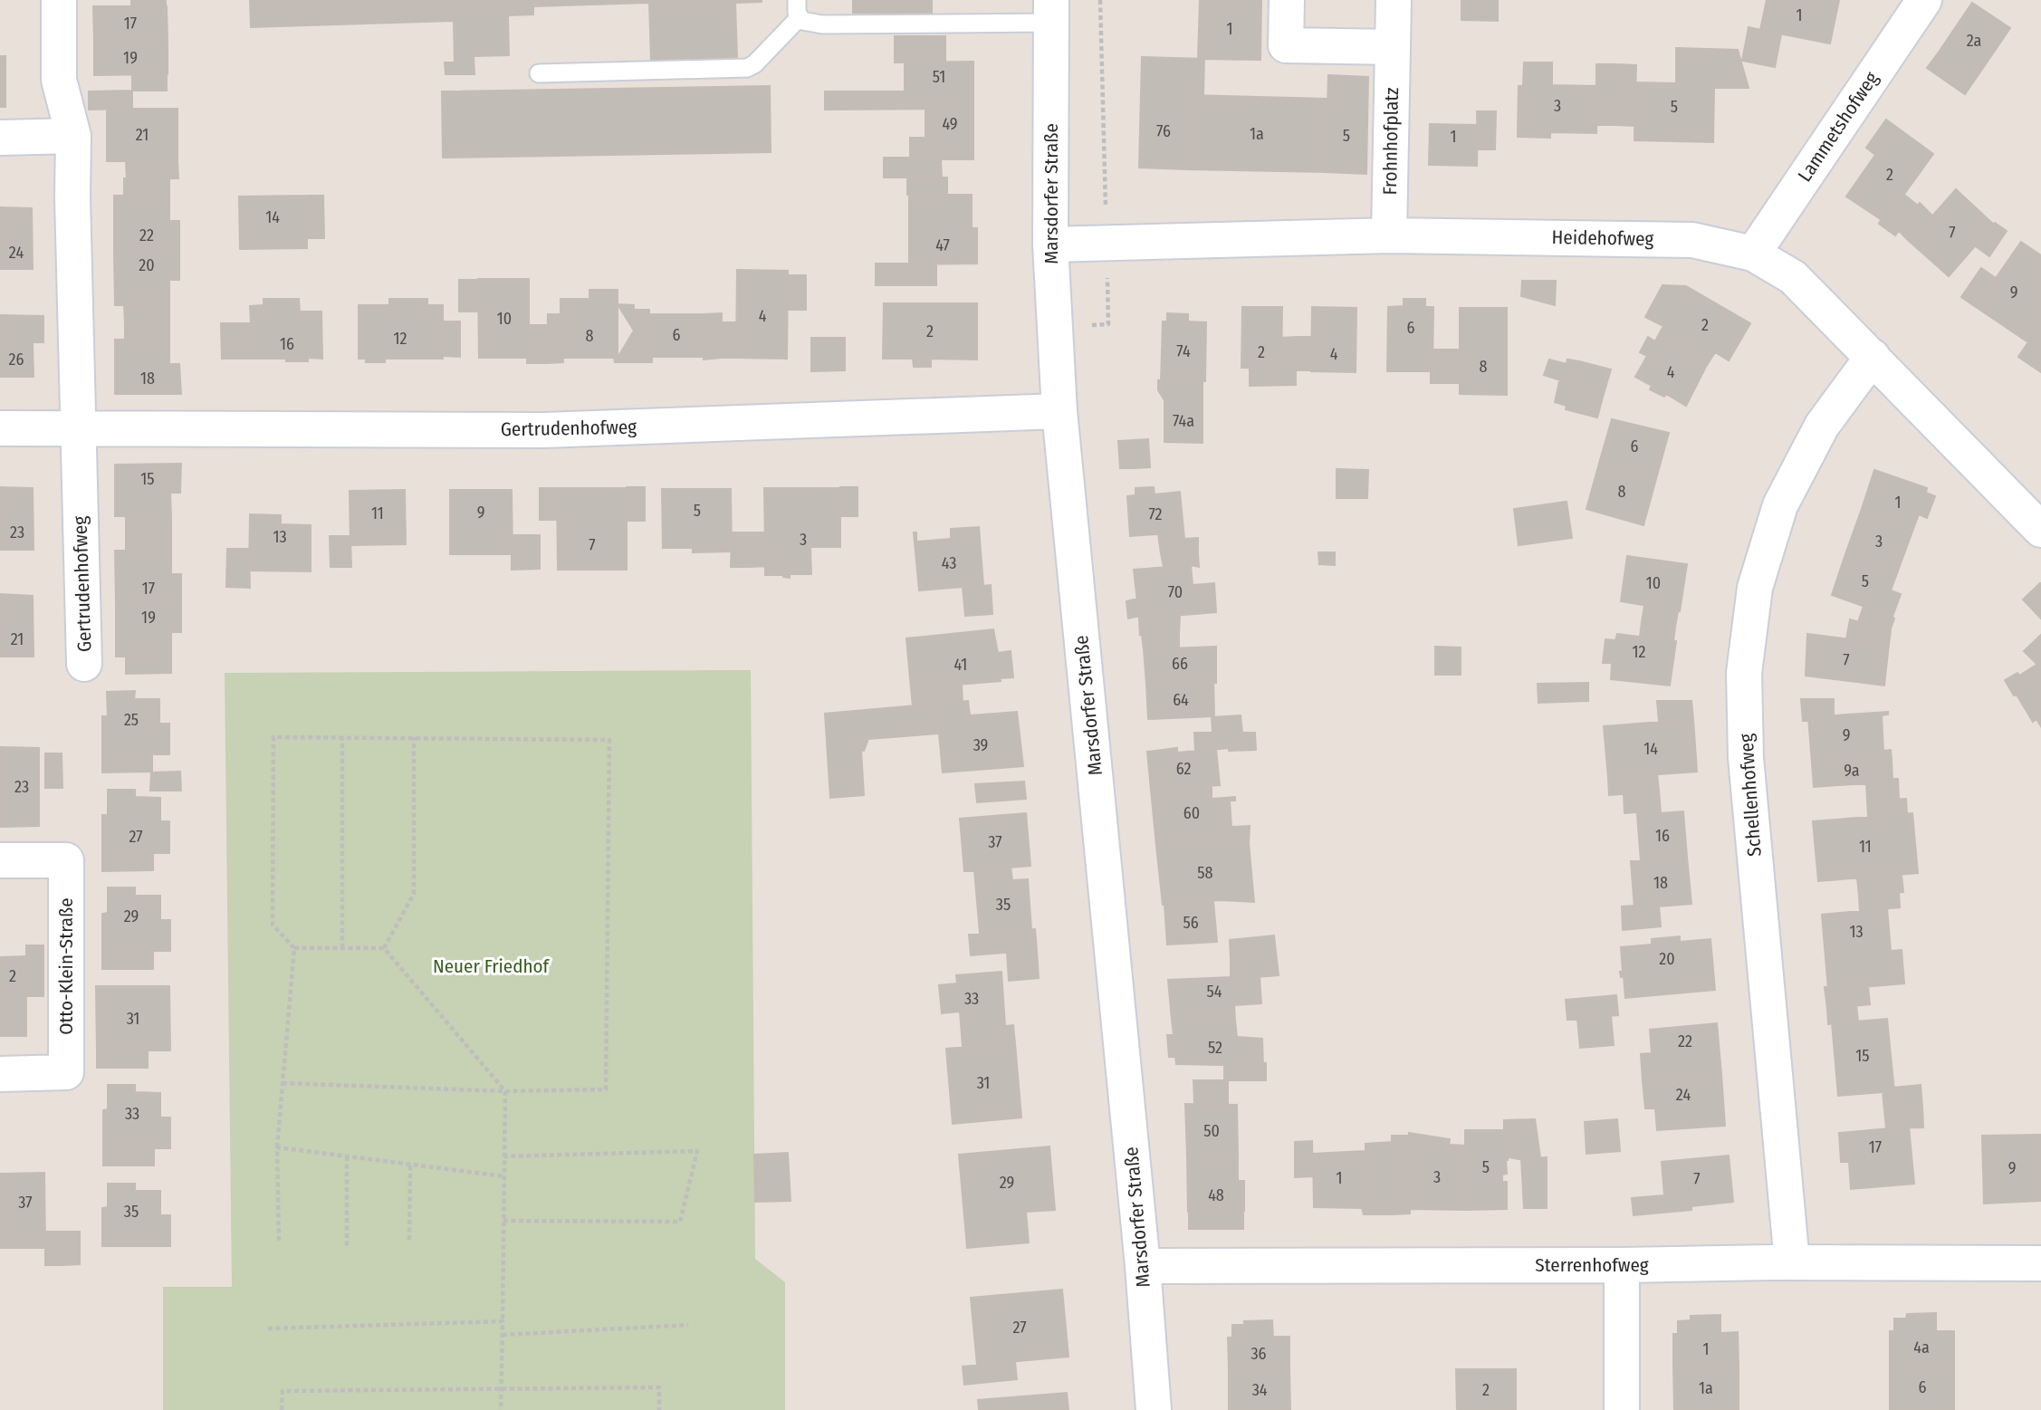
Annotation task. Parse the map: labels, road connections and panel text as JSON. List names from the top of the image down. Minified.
{"streets":{"street":["Lammetshofweg","Frohnhofplatz","Marsdorfer Straße","Heidehofweg","Gertrudenhofweg","Schellenhofweg","Otto-Klein-Straße","Sterrenhofweg"]},"crossings":[["Lammetshofweg","Heidehofweg"],["Frohnhofplatz","Heidehofweg"],["Marsdorfer Straße","Heidehofweg"],["Marsdorfer Straße","Gertrudenhofweg"],["Marsdorfer Straße","Sterrenhofweg"],["Heidehofweg","Schellenhofweg"],["Schellenhofweg","Sterrenhofweg"]],"parks":["Neuer Friedhof"],"house_numbers":["1","17","1","2a","19","51","3","5","49","76","1a","21","5","1","2","14","7","22","47","24","20","9","4","10","2","6","2","6","8","12","16","74","2","4","26","8","4","18","74a","6","15","8","1","5","9","11","72","23","13","3","3","7","43","5","10","17","70","19","21","12","7","66","41","64","25","9","39","14","62","9a","23","60","16","27","37","11","58","18","35","29","56","13","20","2","54","33","31","22","52","15","31","24","33","50","17","5","9","3","1","7","29","48","37","35","27","4a","1","36","6","1a","34","2"]}
